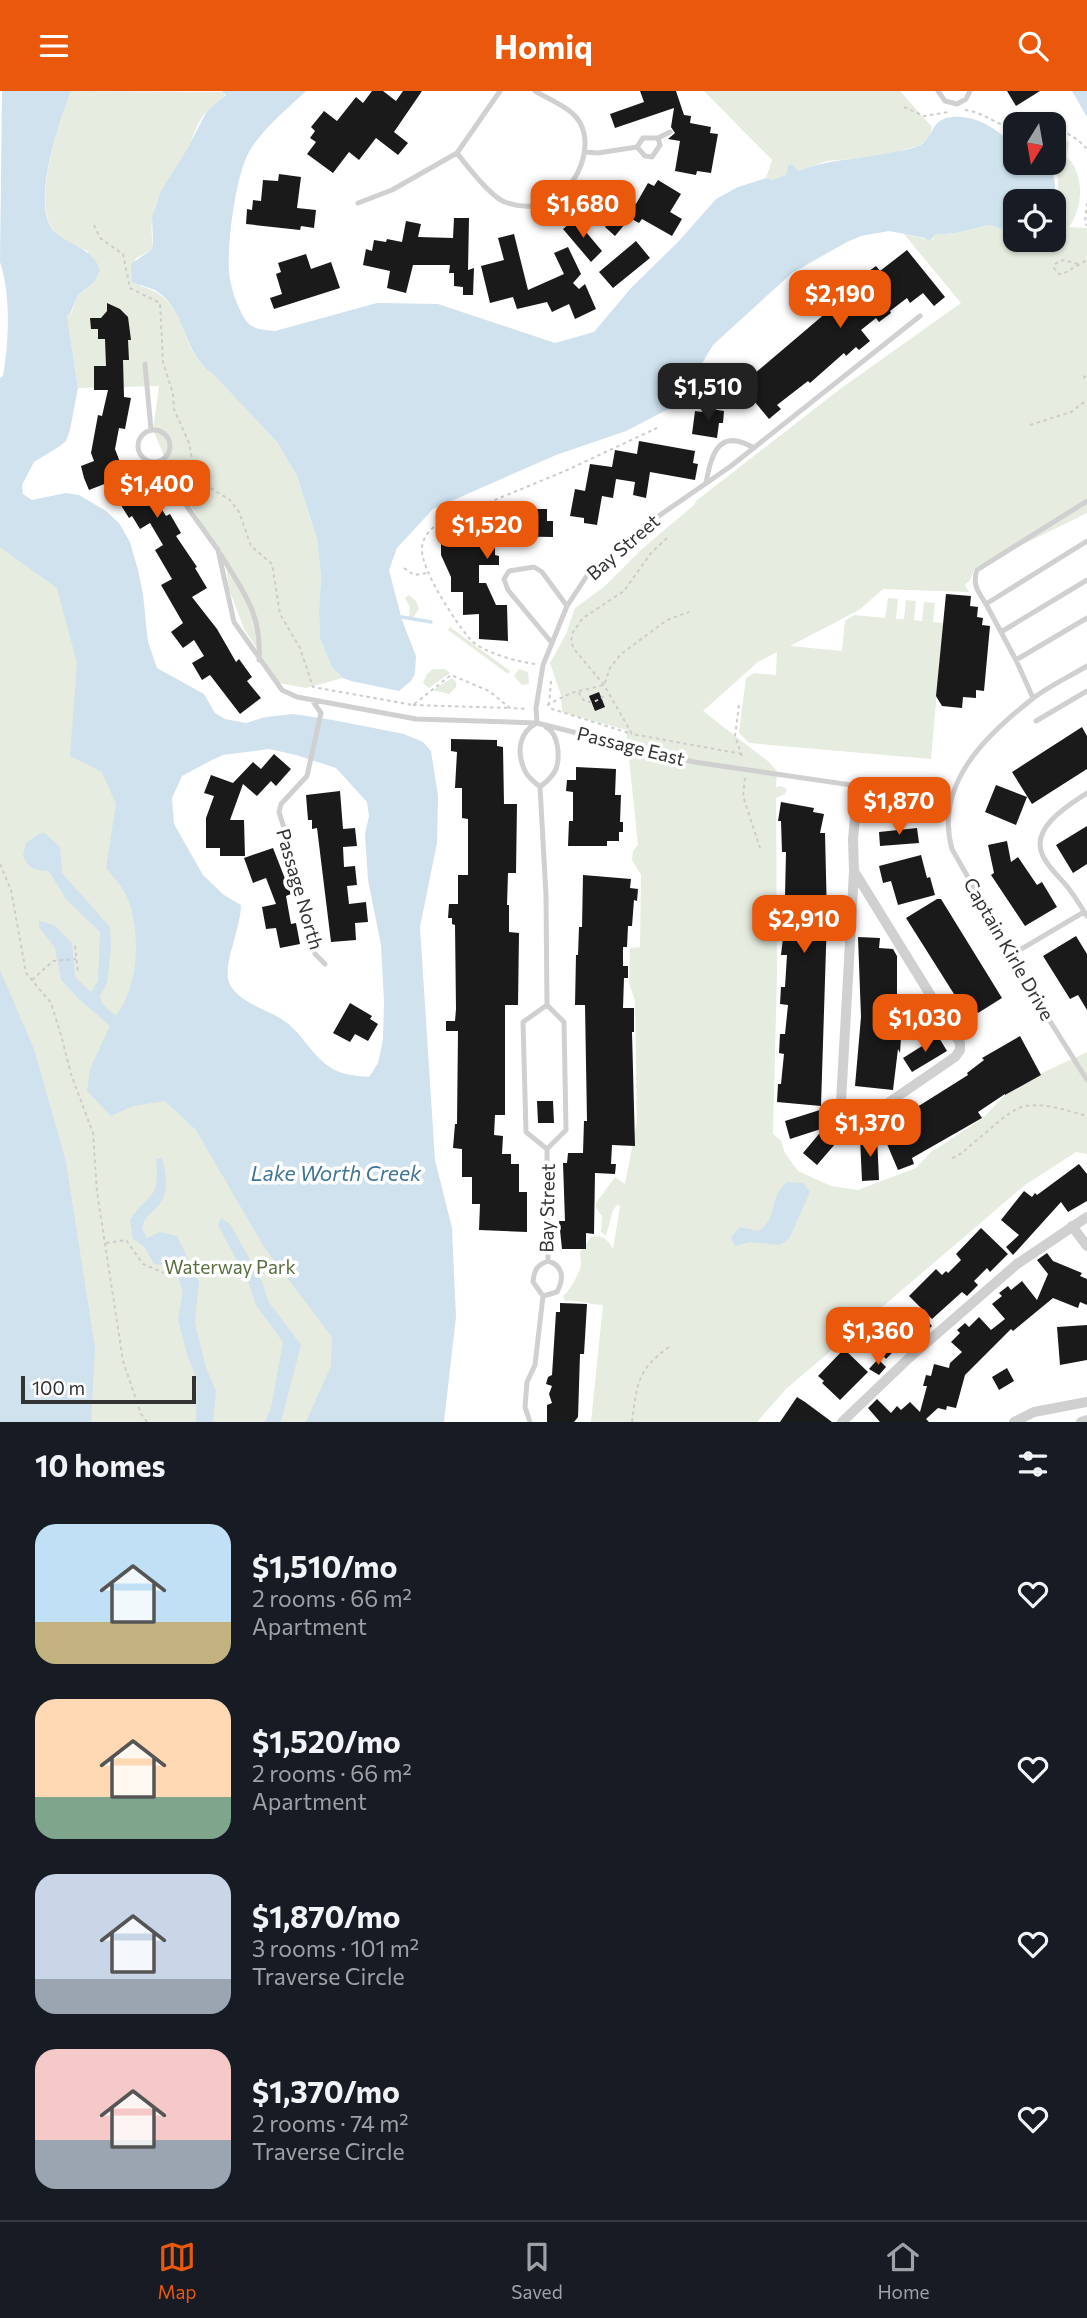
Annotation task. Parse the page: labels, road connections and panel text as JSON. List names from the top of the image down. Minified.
{"streets":{"lane":["Bay Street","Passage East","Passage North","Captain Kirle Drive"]},"crossings":[["Bay Street","Passage East"],["Passage East","Passage North"],["Passage East","Captain Kirle Drive"]],"water":["Lake Worth Creek"],"parks":["Waterway Park"],"scale_bar":"100 m","north":"bottom","page":{"header":"Homiq","price":["$1,680","$2,190","$1,510","$1,400","$1,520","$1,870","$2,910","$1,030","$1,370","$1,360"],"scale":"100 m","heading":"10 homes","list":[{"name":"$1,510/mo","note":"2 rooms · 66 m² · Apartment"},{"name":"$1,520/mo","note":"2 rooms · 66 m² · Apartment"},{"name":"$1,870/mo","note":"3 rooms · 101 m² · Traverse Circle"},{"name":"$1,370/mo","note":"2 rooms · 74 m² · Traverse Circle"}],"tabs":["Map","Saved","Home"]}}
